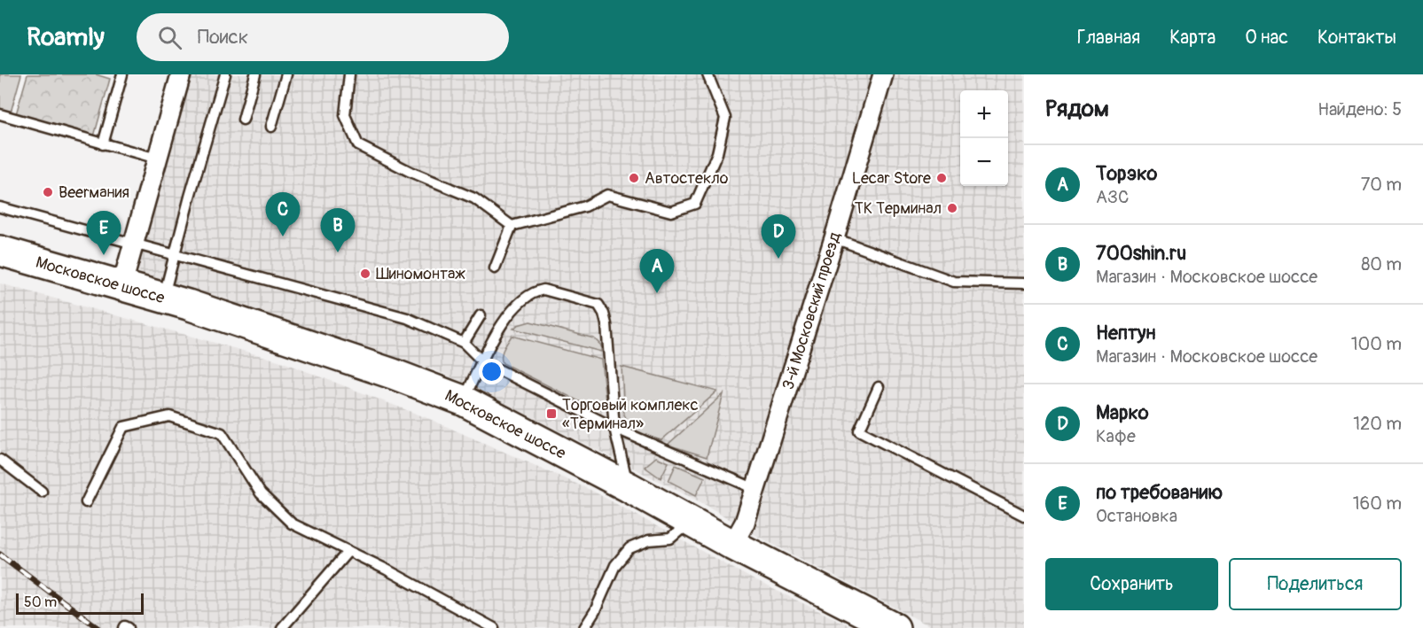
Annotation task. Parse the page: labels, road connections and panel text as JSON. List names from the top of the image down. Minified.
{"streets":{"main road":["Московское шоссе"],"street":["3-й Московский проезд"]},"crossings":[["Московское шоссе","3-й Московский проезд"]],"places":{"other":["Автостекло","Lecar Store","Beerмания","ТК Терминал","Шиномонтаж"],"transit":["Торговый комплекс «Терминал»"]},"scale_bar":"50 m","page":{"header":"Roamly","search":"Поиск","nav":["Главная","Карта","О нас","Контакты"],"heading":["Рядом","Найдено: 5"],"map_buttons":["+","−"],"list":[{"mark":"A","name":"Торэко","note":"АЗС","value":"70 m"},{"mark":"B","name":"700shin.ru","note":"Магазин · Московское шоссе","value":"80 m"},{"mark":"C","name":"Нептун","note":"Магазин · Московское шоссе","value":"100 m"},{"mark":"D","name":"Марко","note":"Кафе","value":"120 m"},{"mark":"E","name":"по требованию","note":"Остановка","value":"160 m"}],"pins":["C","B","E","D","A"],"buttons":["Сохранить","Поделиться"],"scale":"50 m"}}
